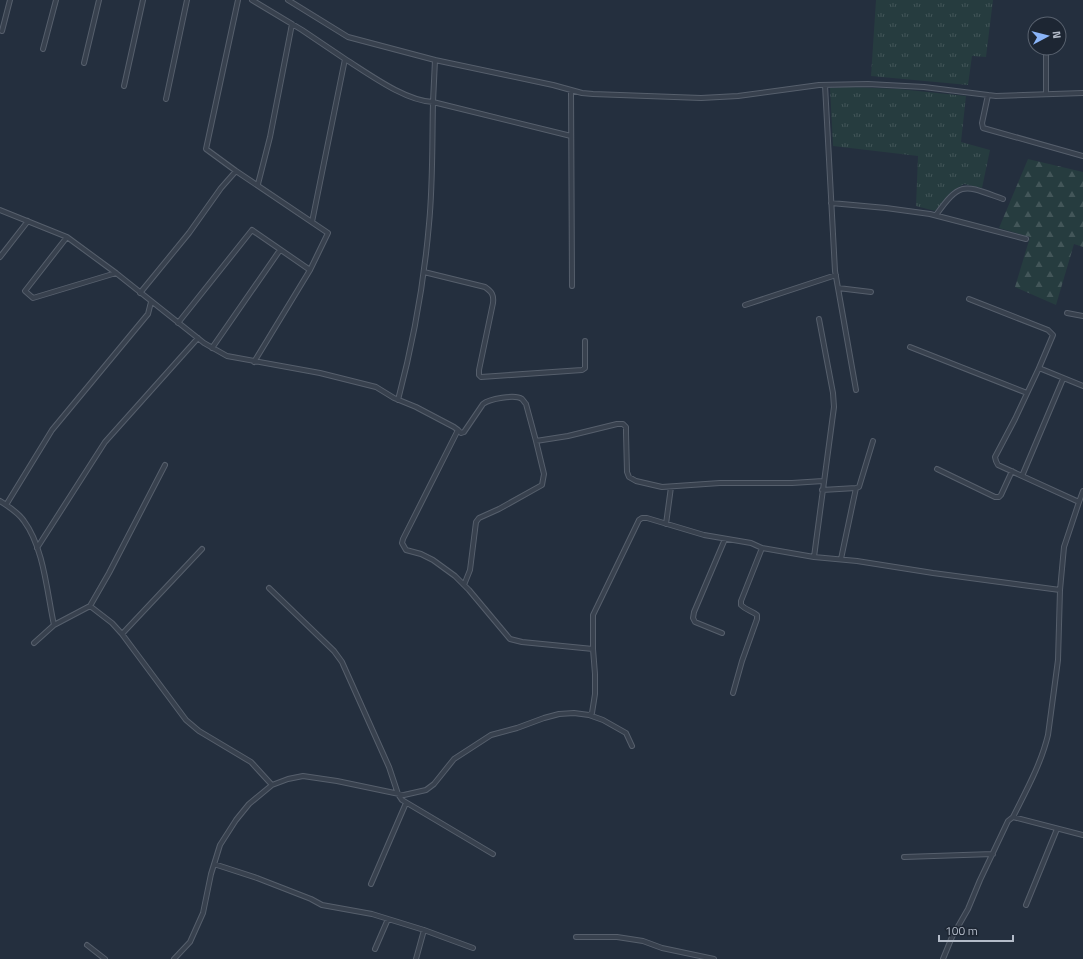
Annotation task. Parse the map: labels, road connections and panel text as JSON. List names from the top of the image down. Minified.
{"scale_bar":"100 m","north":"right"}
